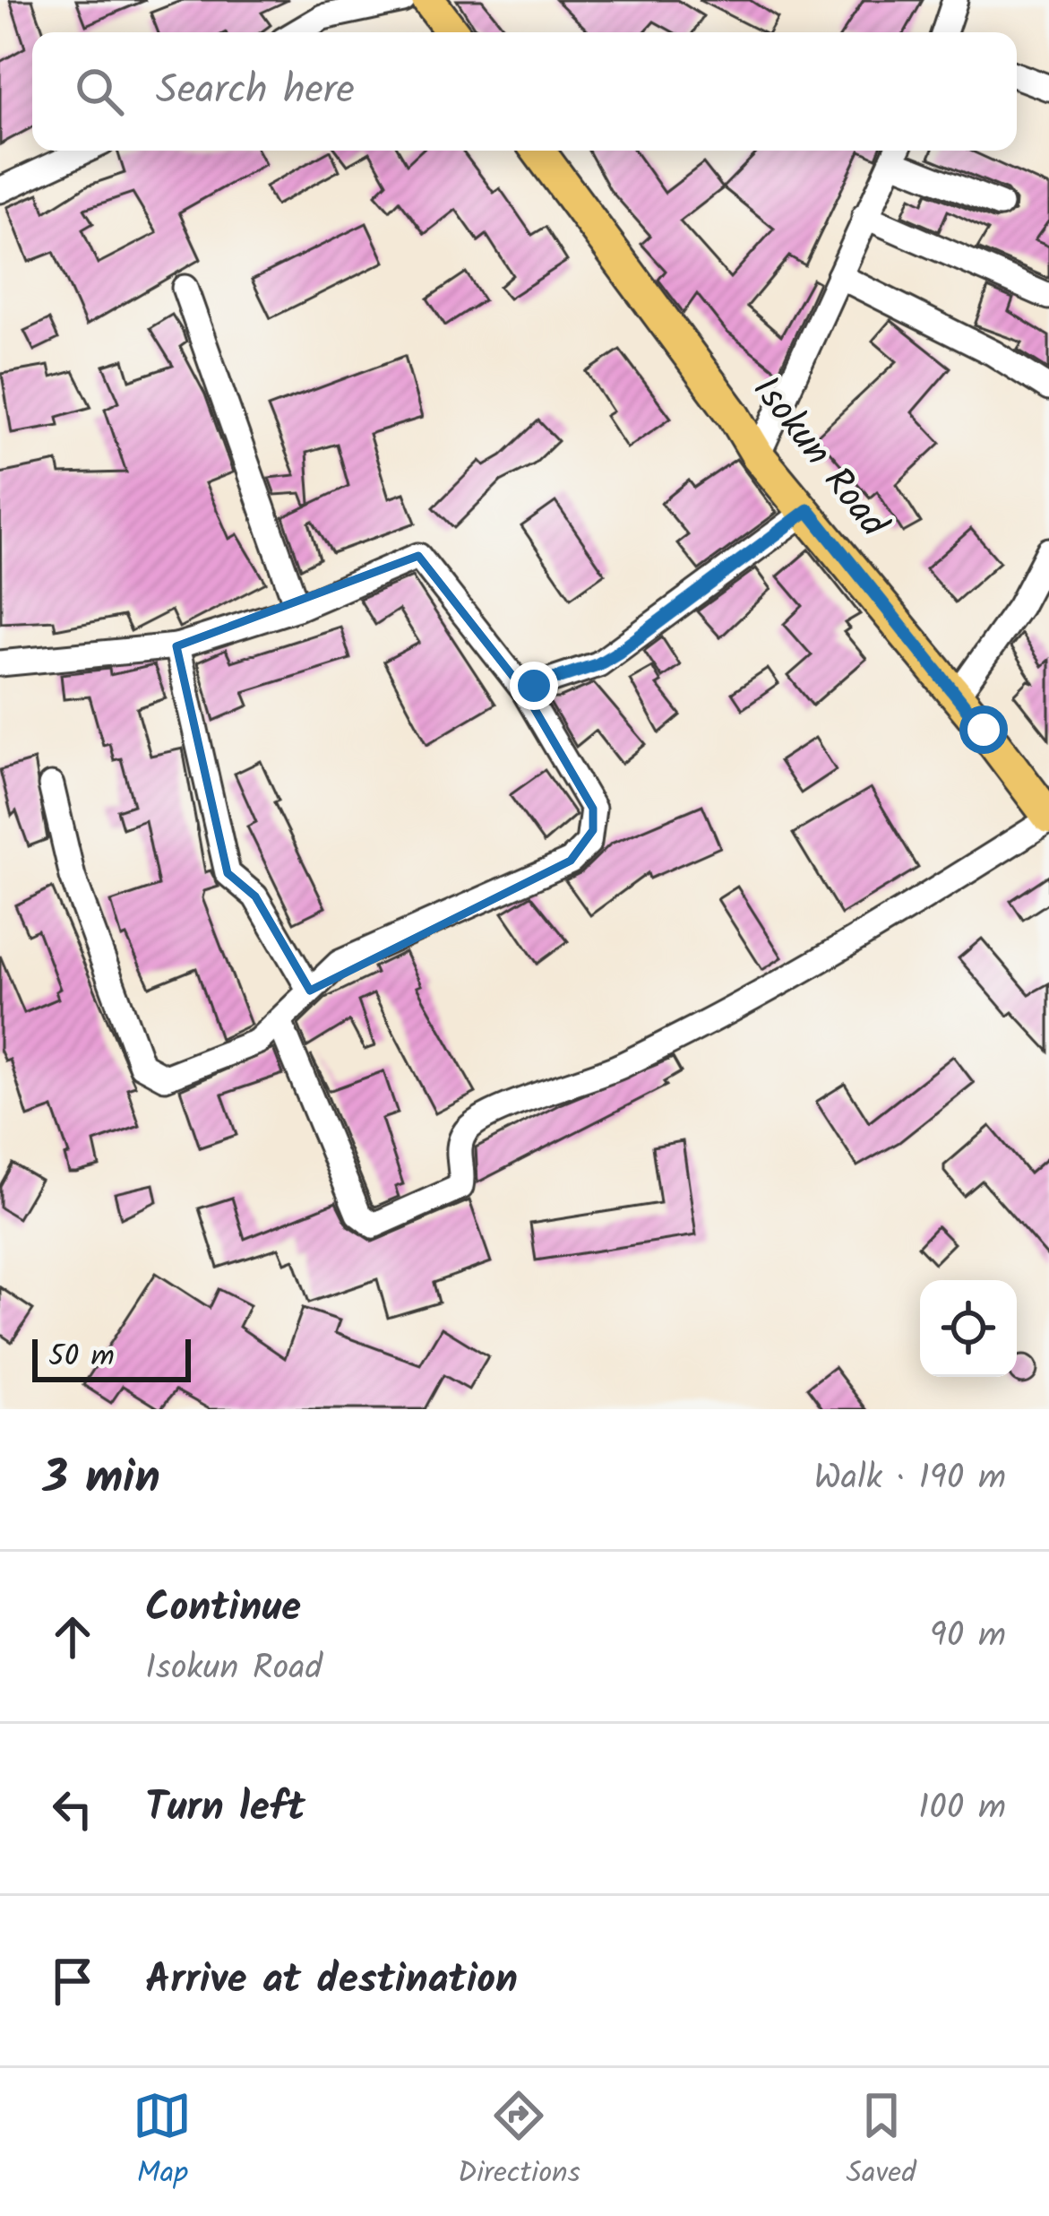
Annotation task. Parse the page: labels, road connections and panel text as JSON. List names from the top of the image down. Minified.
{"streets":{"main road":["Isokun Road"]},"scale_bar":"50 m","page":{"search":"Search here","scale":"50 m","heading":["3 min","Walk · 190 m"],"list":[["Continue","Isokun Road","90 m"],["Turn left","100 m"],"Arrive at destination"],"nav":["Map","Directions","Saved"]}}
